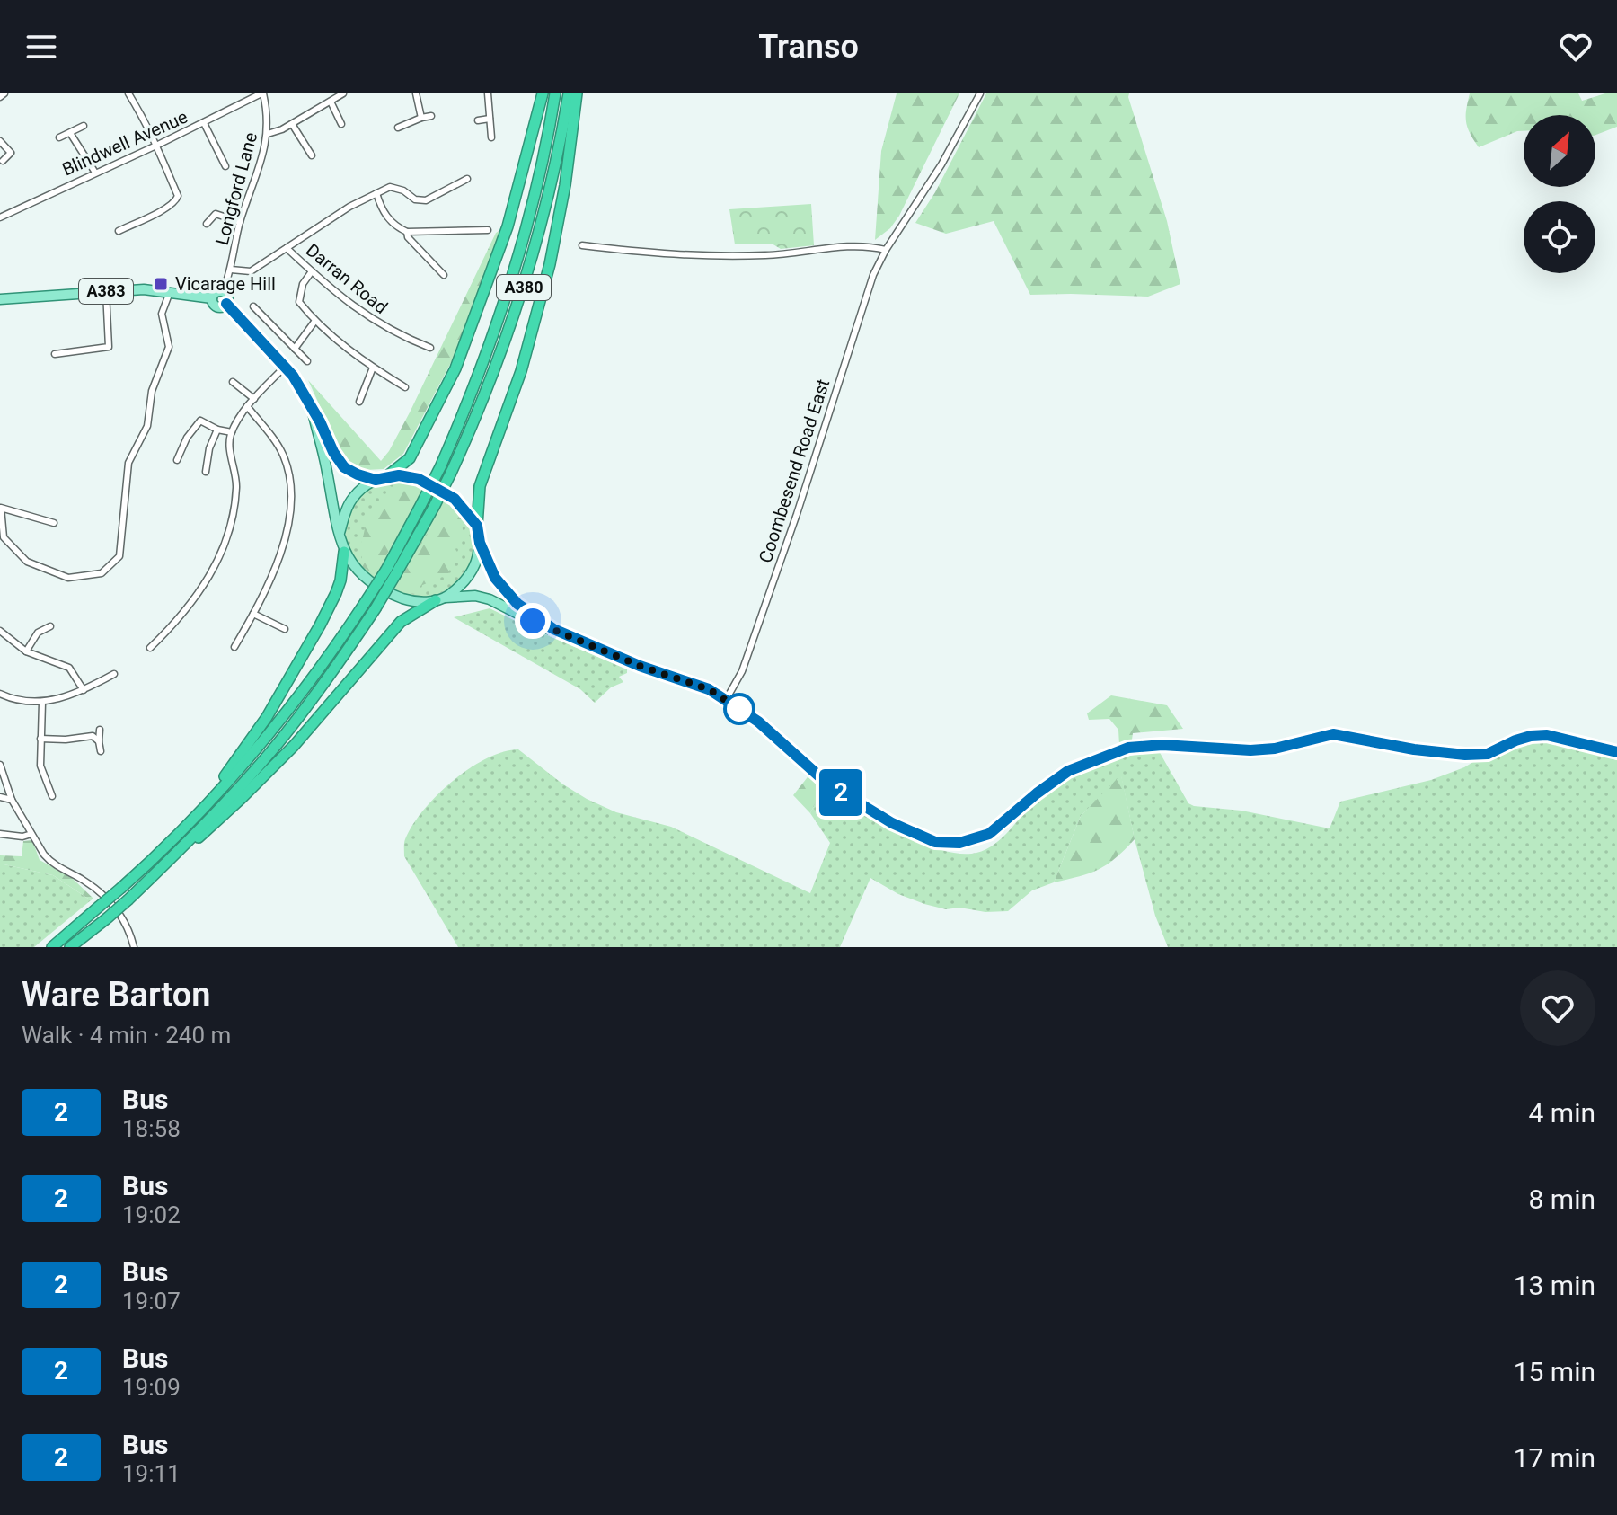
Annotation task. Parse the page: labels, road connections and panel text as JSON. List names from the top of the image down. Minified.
{"streets":{"highway":["A380"],"main road":["A383"],"street":["Blindwell Avenue","Longford Lane","Darran Road","Coombesend Road East"]},"crossings":[["Blindwell Avenue","Longford Lane"],["Longford Lane","A383"],["A380","A383"]],"places":{"transit":["Vicarage Hill"]},"lines":["bus line 2"],"north":"top right","page":{"header":"Transo","on_map":"2","heading":["Ware Barton","Walk · 4 min · 240 m"],"list":[{"mark":"2","name":"Bus","note":"18:58","value":"4 min"},{"mark":"2","name":"Bus","note":"19:02","value":"8 min"},{"mark":"2","name":"Bus","note":"19:07","value":"13 min"},{"mark":"2","name":"Bus","note":"19:09","value":"15 min"},{"mark":"2","name":"Bus","note":"19:11","value":"17 min"}]}}
